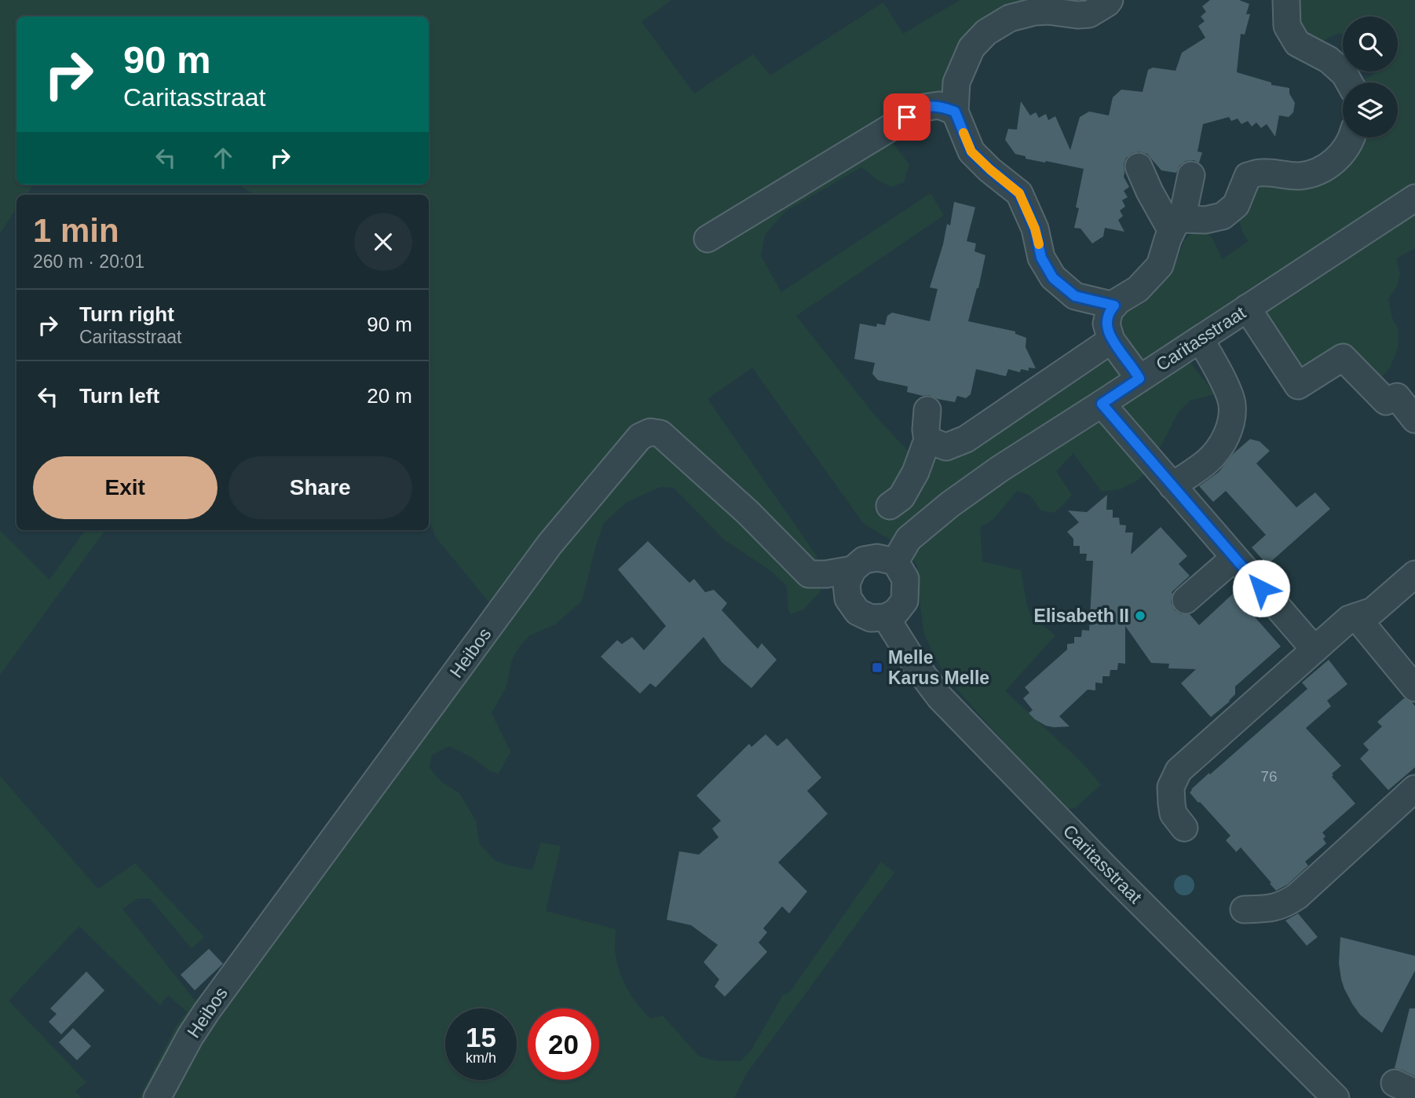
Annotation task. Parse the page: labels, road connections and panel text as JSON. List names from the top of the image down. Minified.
{"streets":{"street":["Caritasstraat","Heibos"]},"crossings":[["Caritasstraat","Heibos"]],"places":{"other":["Elisabeth II"],"transit":["Melle Karus Melle"]},"house_numbers":["76"],"page":{"turn":["90 m","Caritasstraat"],"heading":["1 min","260 m · 20:01"],"list":[{"name":"Turn right","note":"Caritasstraat","value":"90 m"},{"name":"Turn left","value":"20 m"}],"buttons":["Exit","Share"],"speed":"15 km/h","limit":"20"}}
